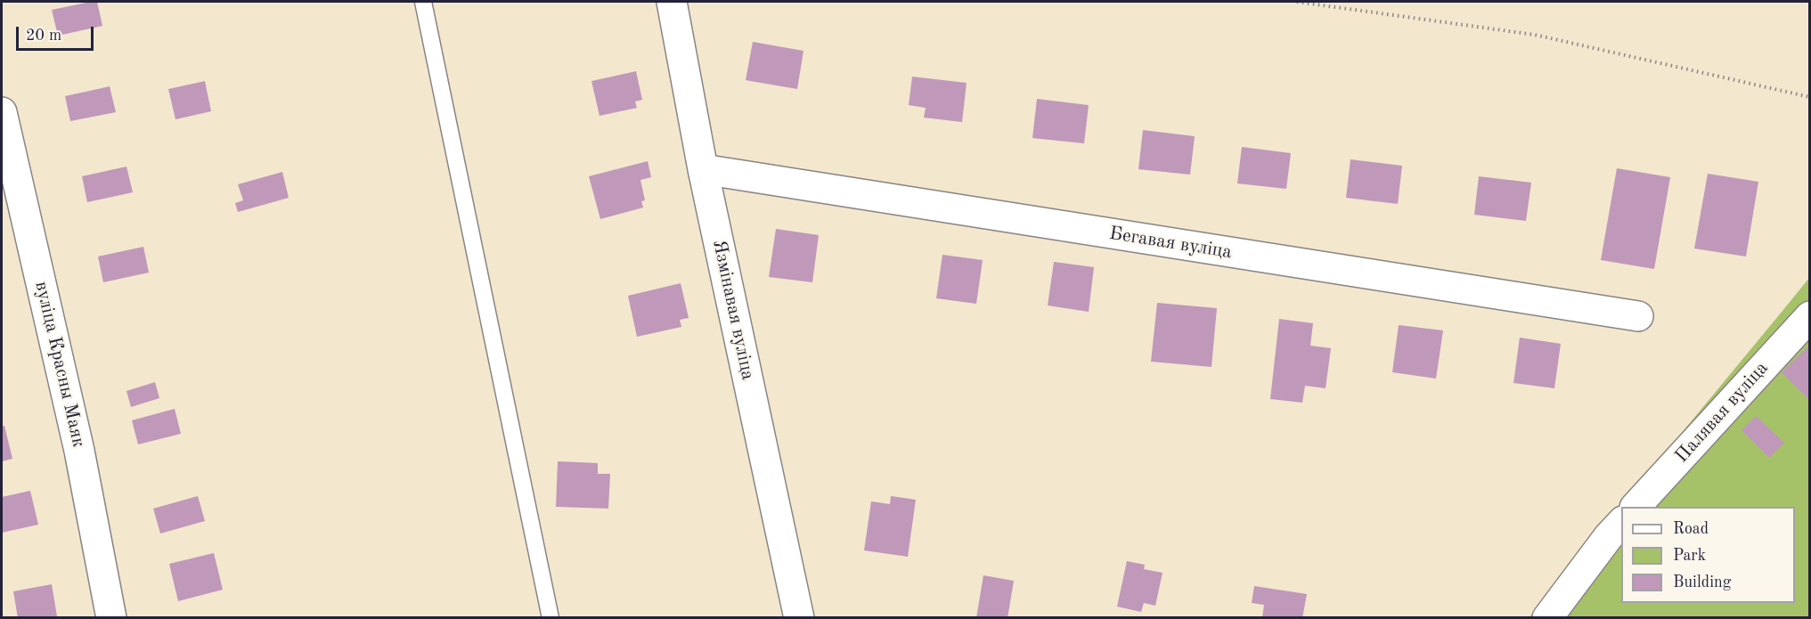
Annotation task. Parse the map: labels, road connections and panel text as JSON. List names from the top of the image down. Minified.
{"streets":{"street":["Бегавая вуліца","Язмінавая вуліца","вуліца Красны Маяк","Палявая вуліца"]},"crossings":[["Бегавая вуліца","Язмінавая вуліца"]],"legend":["Road","Park","Building"],"scale_bar":"20 m"}
